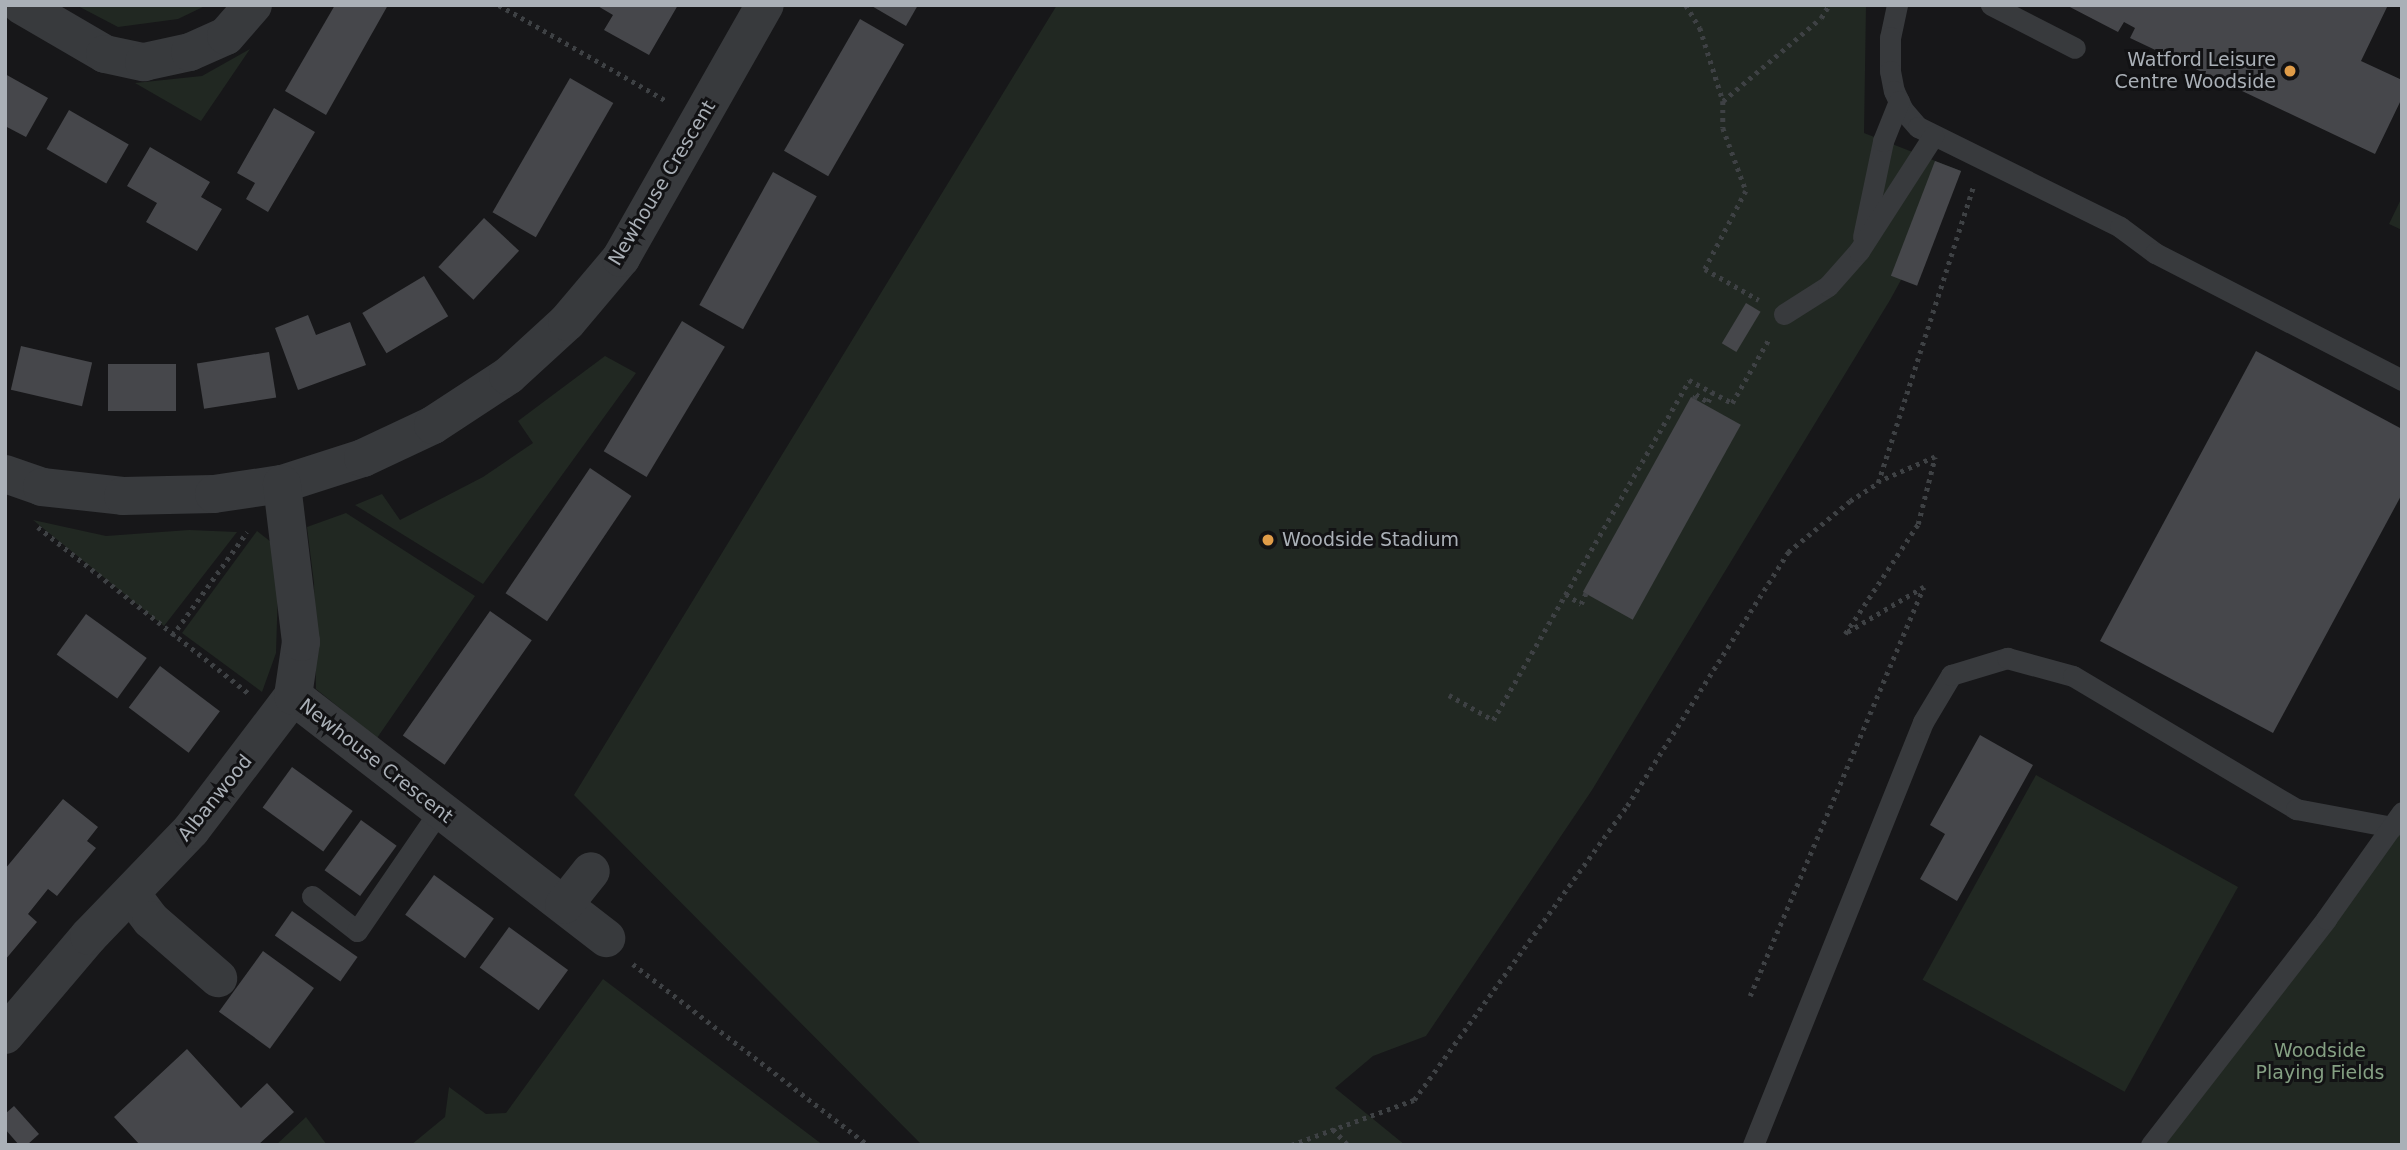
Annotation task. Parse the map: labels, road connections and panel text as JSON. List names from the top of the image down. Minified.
{"streets":{"street":["Newhouse Crescent","Albanwood"]},"crossings":[["Newhouse Crescent","Albanwood"]],"parks":["Woodside Playing Fields"],"places":["Watford Leisure Centre Woodside","Woodside Stadium"]}
